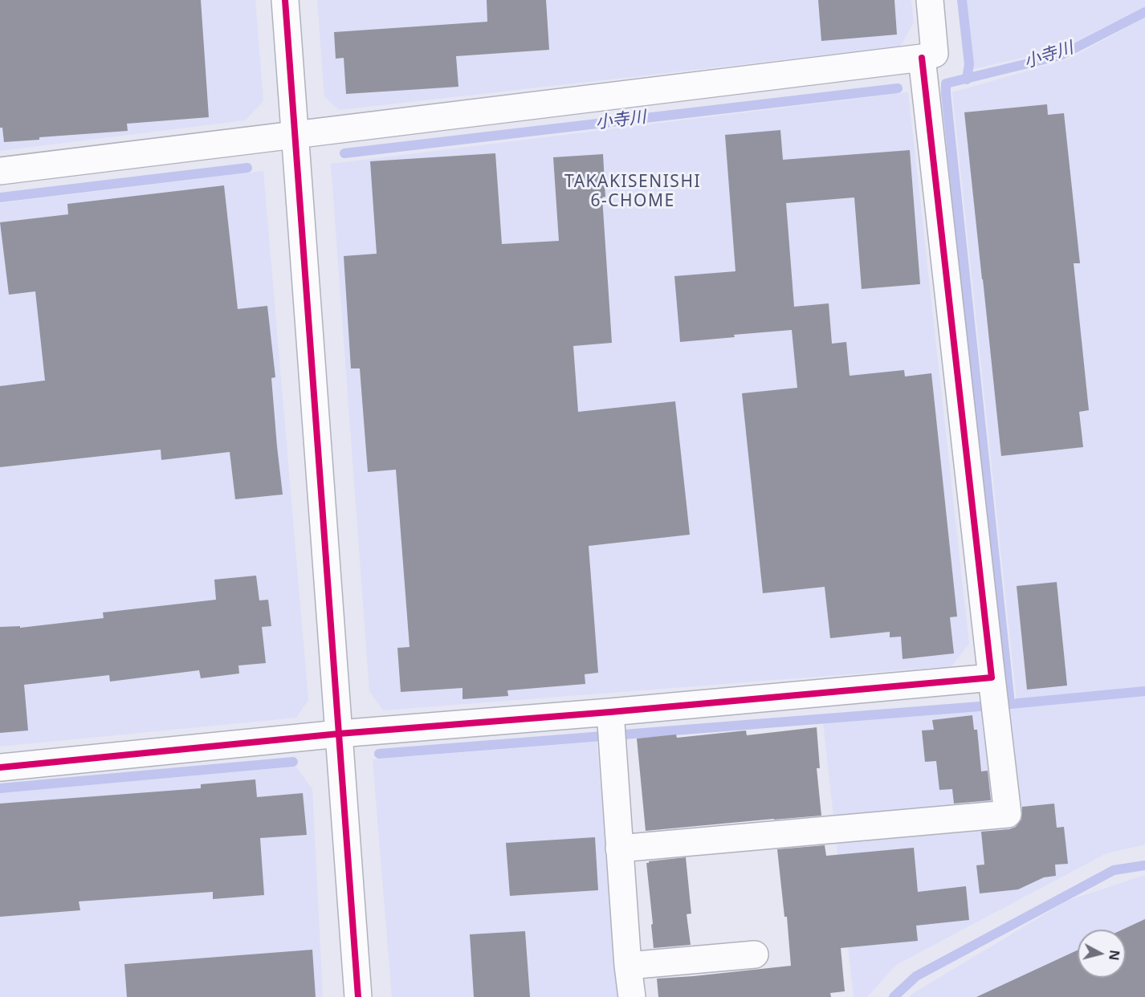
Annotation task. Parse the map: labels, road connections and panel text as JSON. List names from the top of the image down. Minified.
{"districts":["TAKAKISENISHI 6-CHOME"],"water":["小寺川"],"north":"right"}
